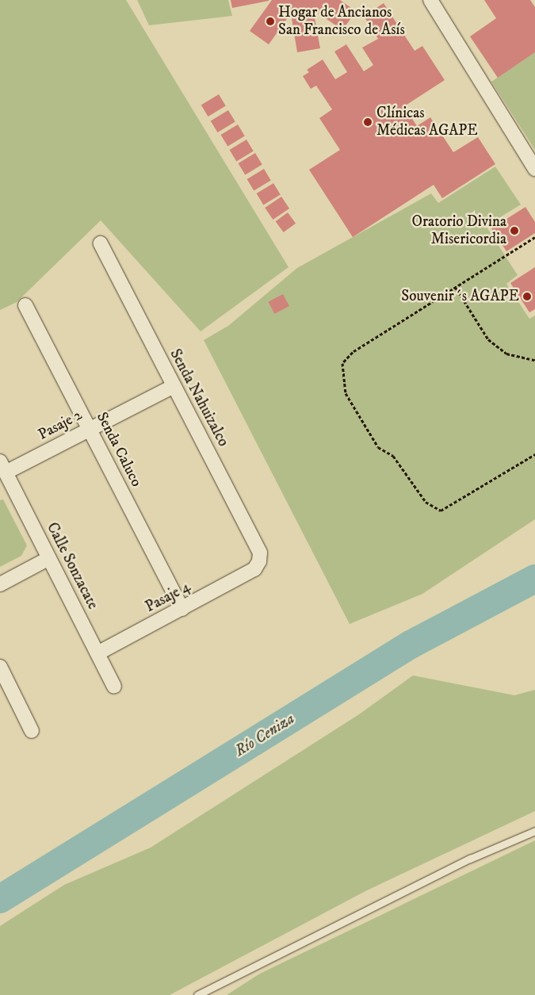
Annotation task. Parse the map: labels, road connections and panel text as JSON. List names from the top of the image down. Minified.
{"streets":{"street":["Senda Nahuizalco","Pasaje 2","Senda Caluco","Calle Sonzacate","Pasaje 4"]},"crossings":[["Senda Nahuizalco","Pasaje 2"],["Senda Nahuizalco","Pasaje 4"],["Pasaje 2","Senda Caluco"],["Pasaje 2","Calle Sonzacate"],["Senda Caluco","Pasaje 4"],["Calle Sonzacate","Pasaje 4"]],"water":["Río Ceniza"],"places":["Hogar de Ancianos San Francisco de Asís","Clínicas Médicas AGAPE","Oratorio Divina Misericordia","Souvenir´s AGAPE"]}
